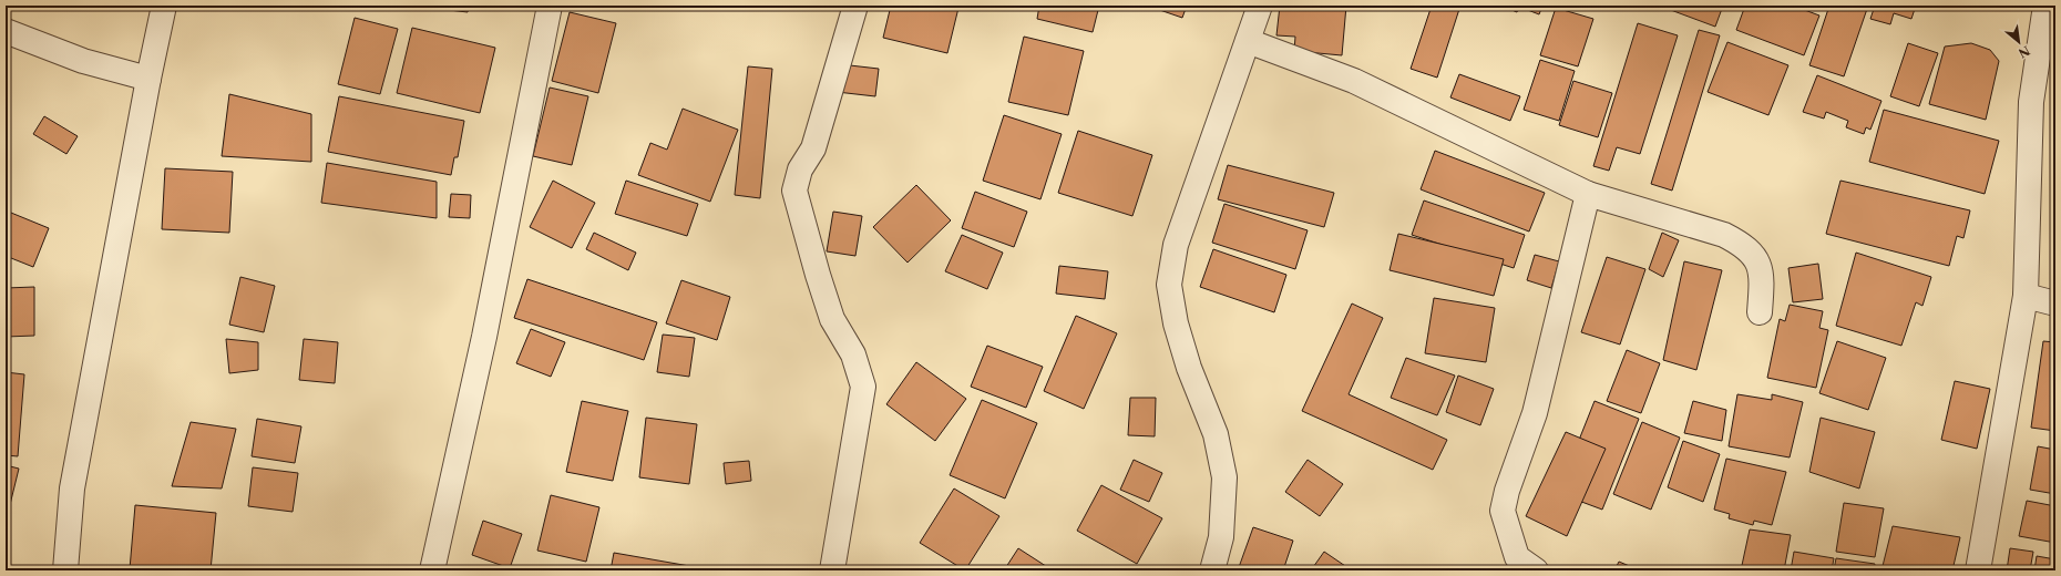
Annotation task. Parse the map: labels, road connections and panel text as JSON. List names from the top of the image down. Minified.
{"north":"bottom right"}
